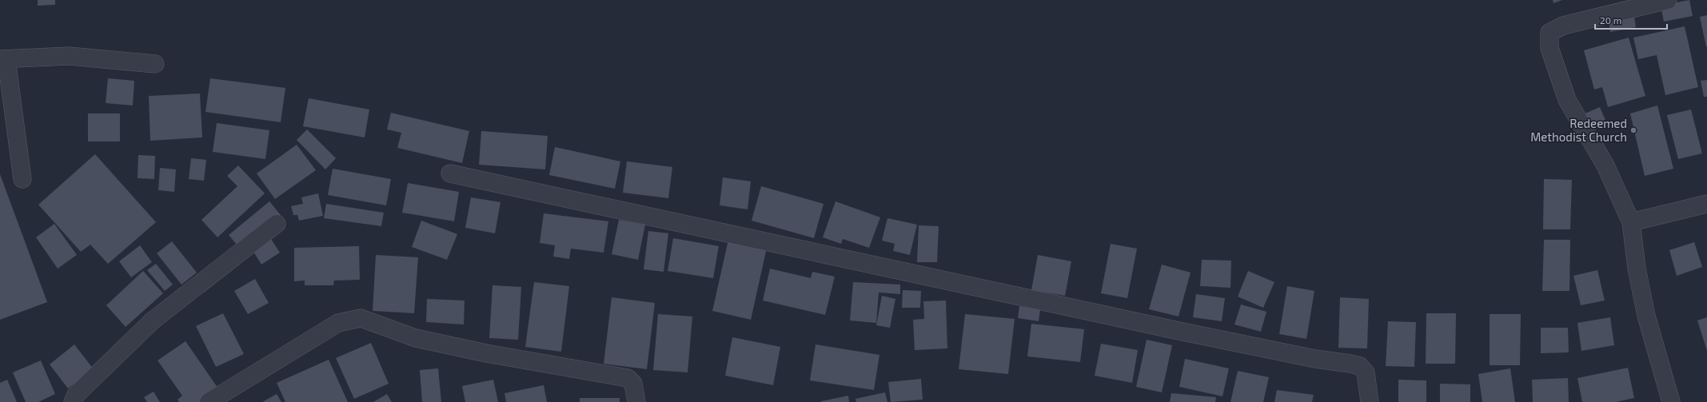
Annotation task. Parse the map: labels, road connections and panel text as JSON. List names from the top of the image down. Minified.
{"places":["Redeemed Methodist Church"],"scale_bar":"20 m"}
